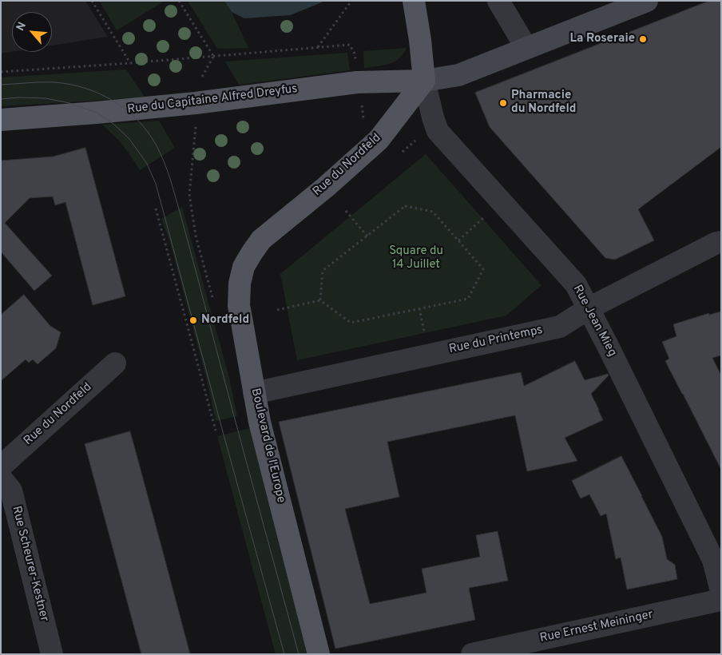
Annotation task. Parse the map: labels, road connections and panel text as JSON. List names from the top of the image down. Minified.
{"streets":{"main road":["Rue du Capitaine Alfred Dreyfus","Rue du Nordfeld","Boulevard de l'Europe"],"street":["Rue Jean Mieg","Rue du Printemps","Rue Scheurer-Kestner","Rue Ernest Meininger"]},"crossings":[["Rue du Capitaine Alfred Dreyfus","Rue du Nordfeld"],["Rue du Capitaine Alfred Dreyfus","Rue Jean Mieg"],["Rue du Nordfeld","Rue Jean Mieg"],["Rue du Nordfeld","Boulevard de l'Europe"],["Rue Jean Mieg","Rue du Printemps"],["Rue du Printemps","Boulevard de l'Europe"]],"parks":["Square du 14 Juillet"],"places":["La Roseraie","Pharmacie du Nordfeld","Nordfeld"],"north":"top left"}
